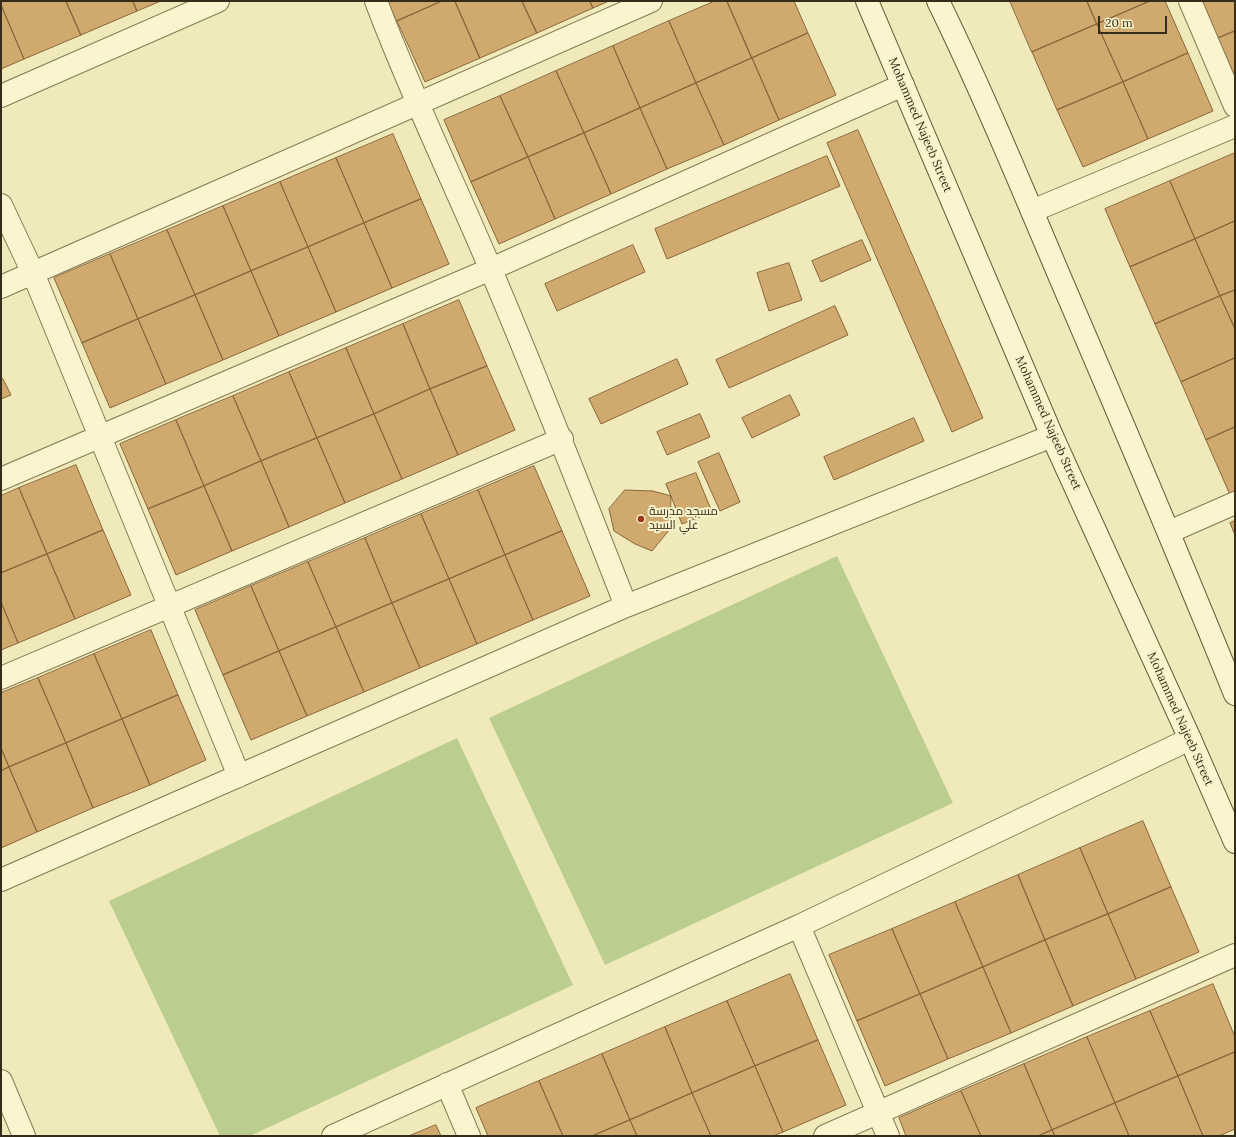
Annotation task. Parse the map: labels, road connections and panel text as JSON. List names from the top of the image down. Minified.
{"streets":{"street":["Mohammed Najeeb Street"]},"places":["مسجد مدرسة علي السيد"],"scale_bar":"20 m"}
